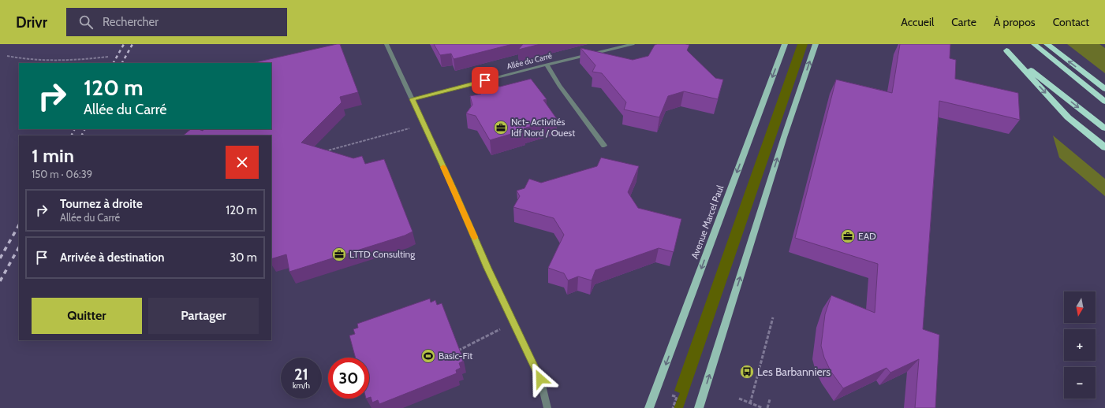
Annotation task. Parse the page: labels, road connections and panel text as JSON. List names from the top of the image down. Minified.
{"streets":{"main road":["Avenue Marcel Paul"],"street":["Allée du Carré"]},"places":{"office":["Nct- Activités Idf Nord / Ouest","EAD","LTTD Consulting"],"sports":["Basic-Fit"],"bus stop":["Les Barbanniers"]},"north":"bottom","page":{"header":"Drivr","search":"Rechercher","nav":["Accueil","Carte","À propos","Contact"],"turn":["120 m","Allée du Carré"],"heading":["1 min","150 m · 06:39"],"list":[{"name":"Tournez à droite","note":"Allée du Carré","value":"120 m"},{"name":"Arrivée à destination","value":"30 m"}],"map_buttons":["+","−"],"buttons":["Quitter","Partager"],"speed":"21 km/h","limit":"30"}}
